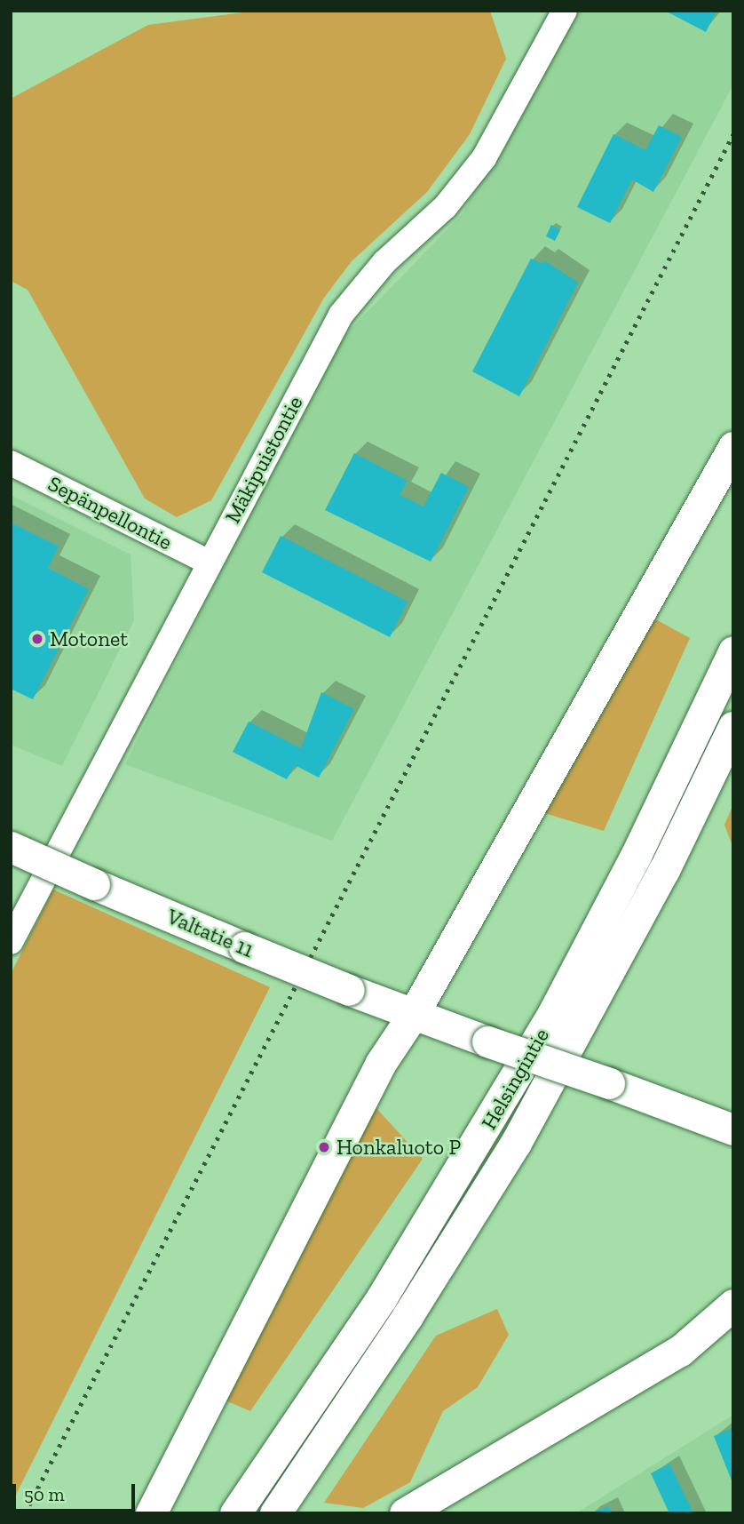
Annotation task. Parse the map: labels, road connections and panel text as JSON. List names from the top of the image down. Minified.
{"streets":{"highway":["Valtatie 11","Helsingintie"],"street":["Mäkipuistontie","Sepänpellontie"]},"crossings":[["Mäkipuistontie","Sepänpellontie"]],"places":["Motonet","Honkaluoto P"],"scale_bar":"50 m"}
